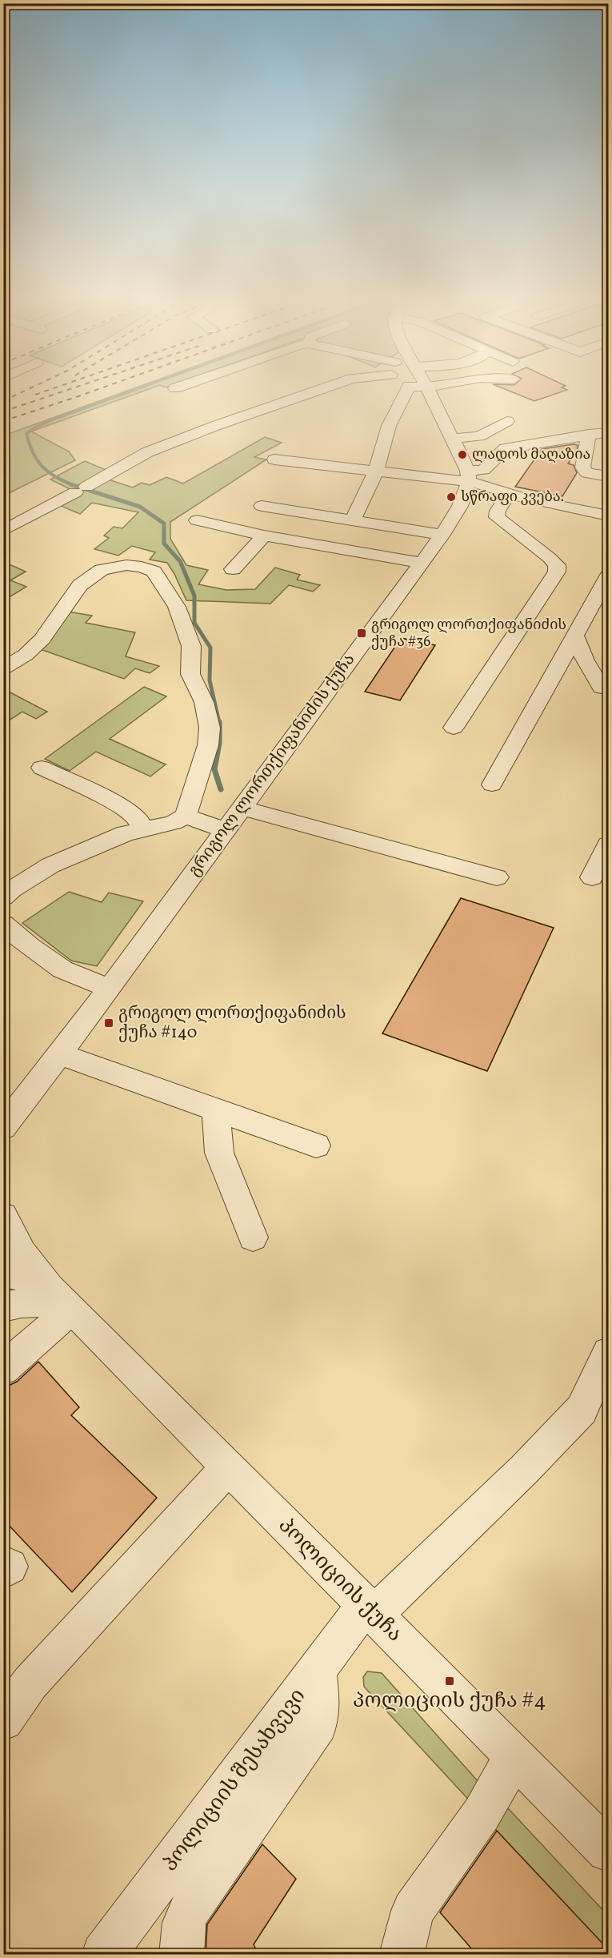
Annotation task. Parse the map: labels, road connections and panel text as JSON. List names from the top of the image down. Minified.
{"streets":{"street":["გრიგოლ ლორთქიფანიძის ქუჩა","პოლიციის ქუჩა","პოლიციის შესახვევი"]},"crossings":[["პოლიციის ქუჩა","პოლიციის შესახვევი"]],"places":{"other":["ლადოს მაღაზია","სწრაფი კვება."],"transit":["გრიგოლ ლორთქიფანიძის ქუჩა #36","გრიგოლ ლორთქიფანიძის ქუჩა #140","პოლიციის ქუჩა #4"]}}
